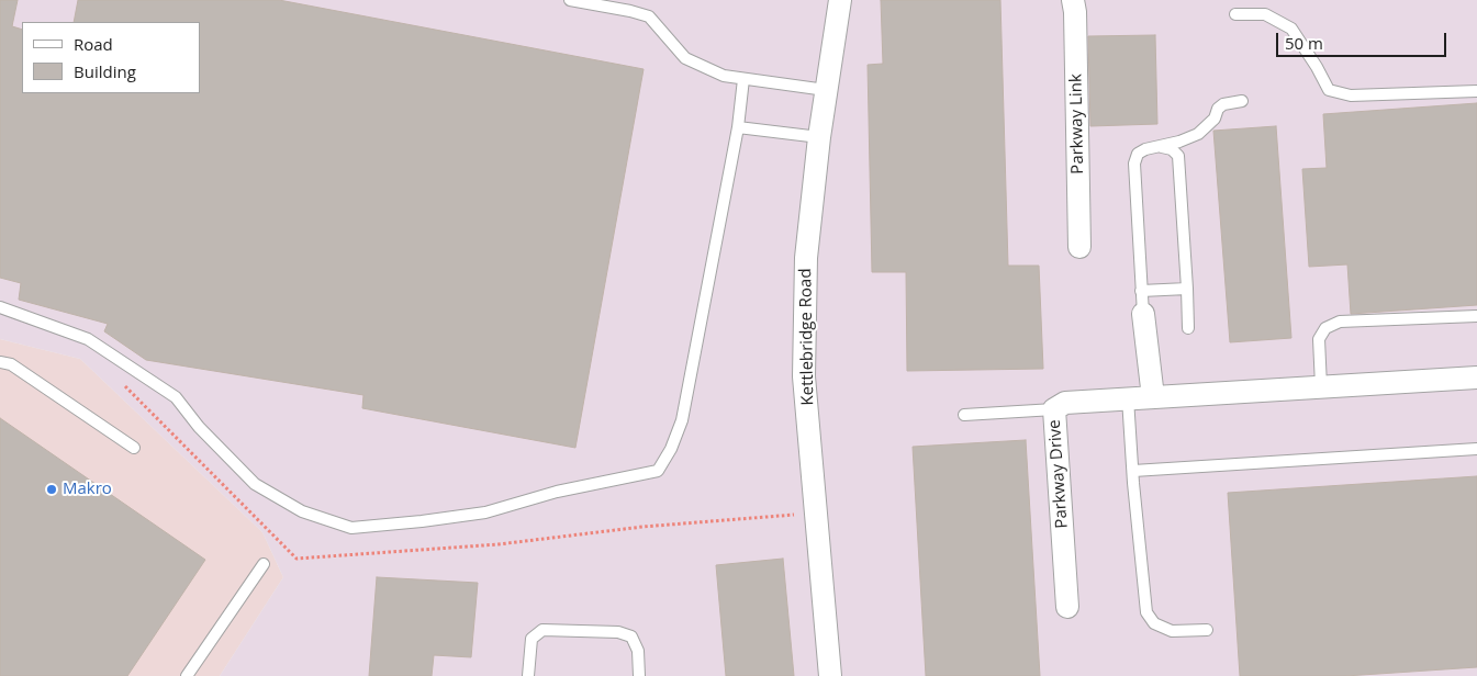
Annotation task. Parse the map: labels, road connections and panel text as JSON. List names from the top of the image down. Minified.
{"streets":{"street":["Parkway Link","Kettlebridge Road","Parkway Drive"]},"places":["Makro"],"legend":["Road","Building"],"scale_bar":"50 m"}
